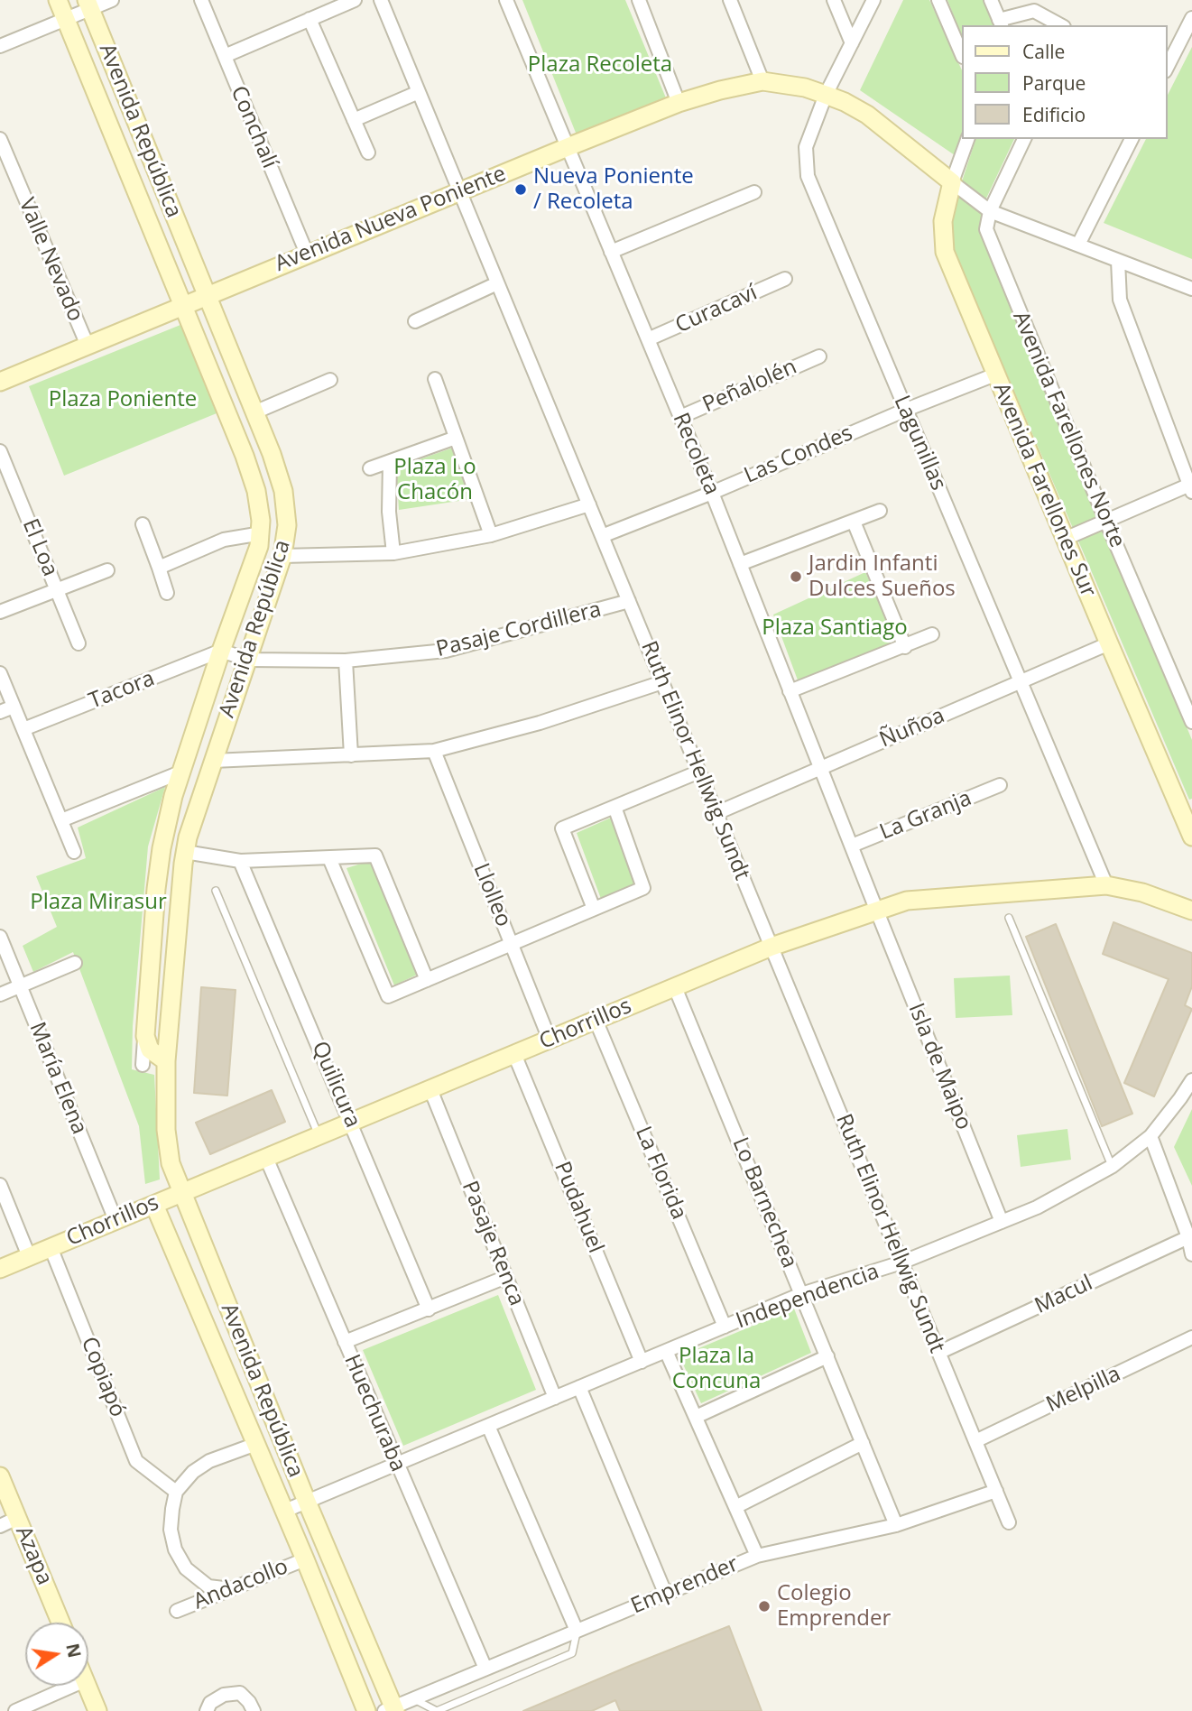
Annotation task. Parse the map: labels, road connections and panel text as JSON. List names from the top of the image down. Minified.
{"streets":{"street":["Conchalí","Avenida República","Avenida Nueva Poniente","Valle Nevado","Curacaví","Peñalolén","Avenida Farellones Norte","Lagunillas","Recoleta","Las Condes","Avenida Farellones Sur","El Loa","Pasaje Cordillera","Tacora","Ñuñoa","Ruth Elinor Hellwig Sundt","La Granja","Llolleo","Chorrillos","Isla de Maipo","María Elena","Quilicura","La Florida","Lo Barnechea","Pudahuel","Pasaje Renca","Macul","Independencia","Copiapó","Melpilla","Huechuraba","Azapa","Andacollo","Emprender"]},"crossings":[["Conchalí","Avenida Nueva Poniente"],["Avenida República","Avenida Nueva Poniente"],["Avenida República","Pasaje Cordillera"],["Avenida República","Tacora"],["Avenida República","Chorrillos"],["Avenida República","Independencia"],["Avenida República","Copiapó"],["Avenida República","Andacollo"],["Avenida República","Emprender"],["Avenida Nueva Poniente","Valle Nevado"],["Avenida Nueva Poniente","Avenida Farellones Norte"],["Avenida Nueva Poniente","Lagunillas"],["Avenida Nueva Poniente","Recoleta"],["Avenida Nueva Poniente","Avenida Farellones Sur"],["Avenida Nueva Poniente","Ruth Elinor Hellwig Sundt"],["Curacaví","Recoleta"],["Peñalolén","Recoleta"],["Lagunillas","Las Condes"],["Lagunillas","Ñuñoa"],["Lagunillas","Chorrillos"],["Recoleta","Las Condes"],["Recoleta","Ñuñoa"],["Recoleta","La Granja"],["Recoleta","Chorrillos"],["Recoleta","Isla de Maipo"],["Las Condes","Avenida Farellones Sur"],["Las Condes","Ruth Elinor Hellwig Sundt"],["Avenida Farellones Sur","Ñuñoa"],["Pasaje Cordillera","Tacora"],["Pasaje Cordillera","Ruth Elinor Hellwig Sundt"],["Ñuñoa","Ruth Elinor Hellwig Sundt"],["Ruth Elinor Hellwig Sundt","Chorrillos"],["Ruth Elinor Hellwig Sundt","Macul"],["Ruth Elinor Hellwig Sundt","Independencia"],["Ruth Elinor Hellwig Sundt","Melpilla"],["Ruth Elinor Hellwig Sundt","Emprender"],["Llolleo","Chorrillos"],["Chorrillos","Isla de Maipo"],["Chorrillos","María Elena"],["Chorrillos","Quilicura"],["Chorrillos","La Florida"],["Chorrillos","Lo Barnechea"],["Chorrillos","Pudahuel"],["Chorrillos","Pasaje Renca"],["Chorrillos","Copiapó"],["Chorrillos","Huechuraba"],["Isla de Maipo","Independencia"],["La Florida","Independencia"],["Lo Barnechea","Independencia"],["Lo Barnechea","Emprender"],["Pudahuel","Independencia"],["Pasaje Renca","Independencia"],["Independencia","Copiapó"],["Independencia","Huechuraba"],["Independencia","Andacollo"],["Copiapó","Andacollo"],["Huechuraba","Emprender"]],"parks":["Plaza Recoleta","Plaza Poniente","Plaza Lo Chacón","Plaza Santiago","Plaza Mirasur","Plaza la Concuna"],"places":["Nueva Poniente / Recoleta","Jardin Infanti Dulces Sueños","Colegio Emprender"],"legend":["Calle","Parque","Edificio"],"north":"right"}
